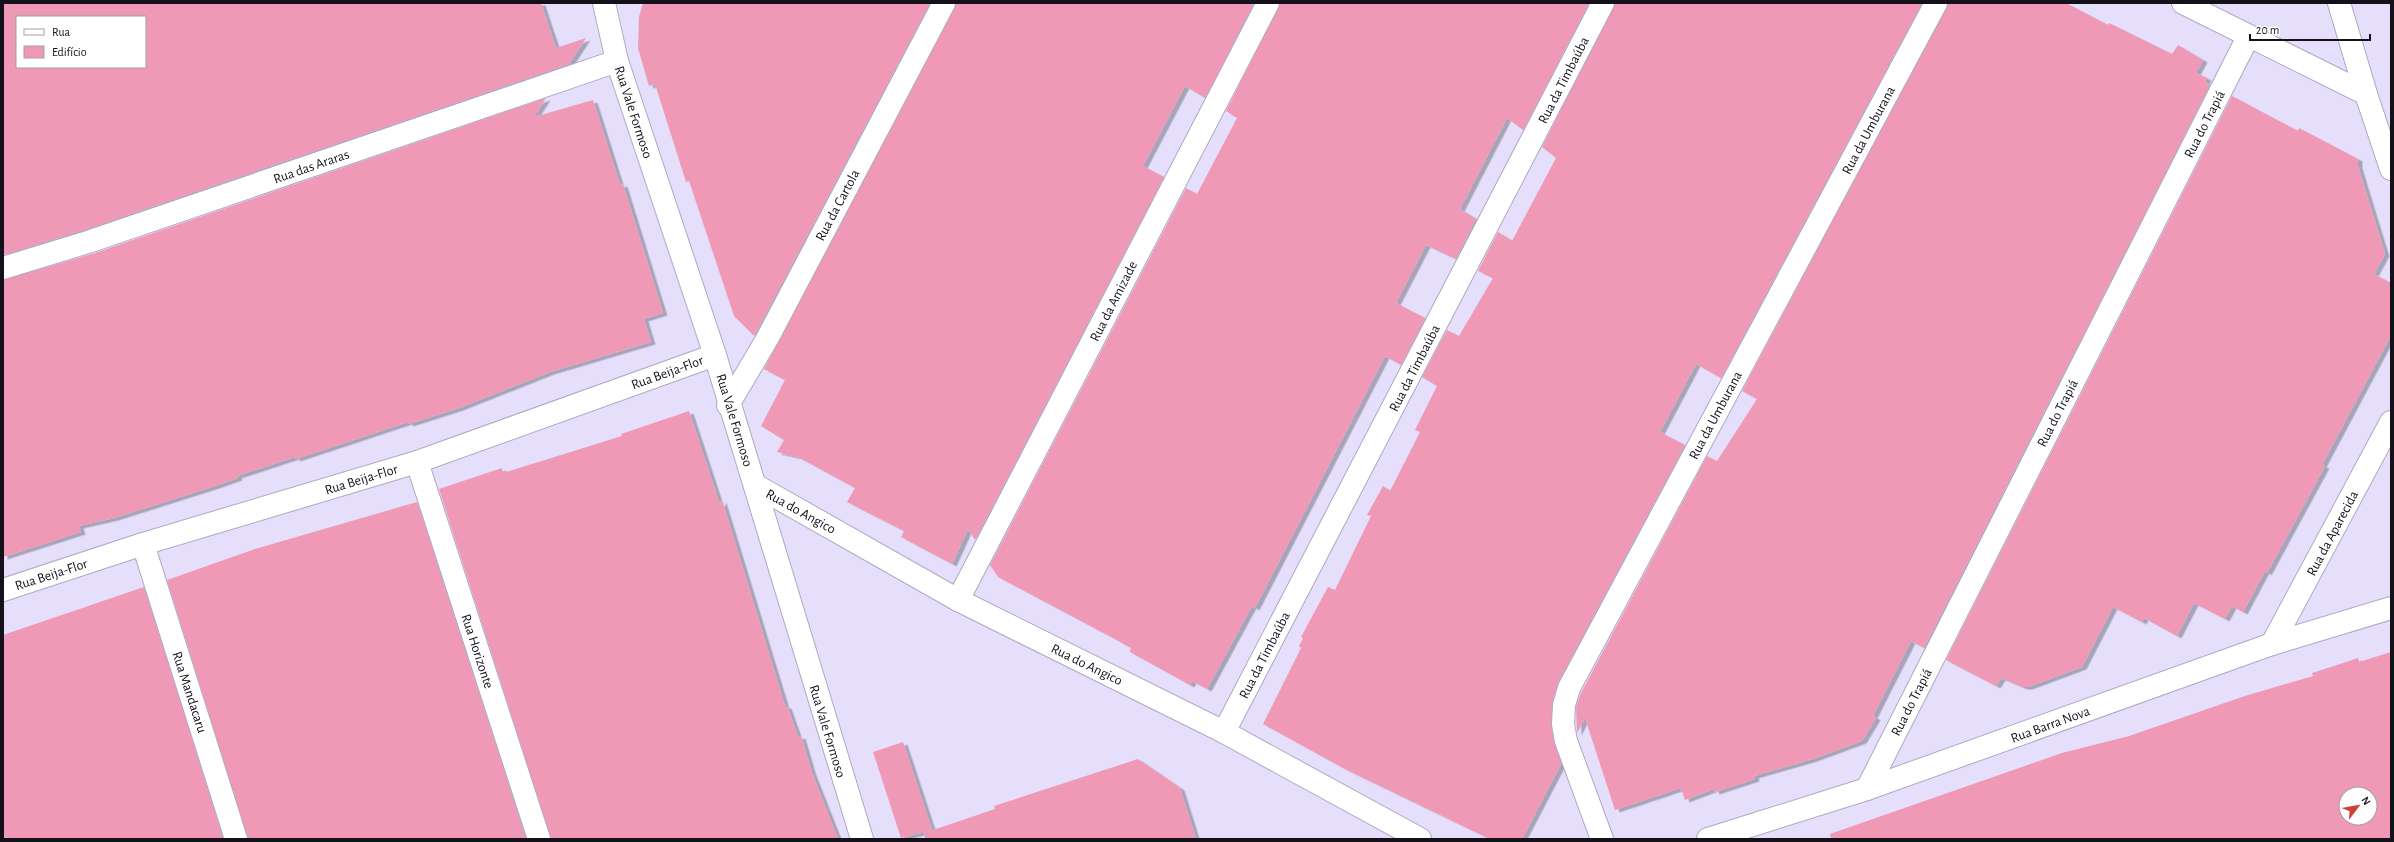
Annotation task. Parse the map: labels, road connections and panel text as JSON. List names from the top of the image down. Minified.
{"streets":{"street":["Rua da Timbaúba","Rua Vale Formoso","Rua do Trapiá","Rua da Umburana","Rua das Araras","Rua da Cartola","Rua da Amizade","Rua Beija-Flor","Rua do Angico","Rua da Aparecida","Rua Horizonte","Rua Mandacaru","Rua Barra Nova"]},"crossings":[["Rua da Timbaúba","Rua do Angico"],["Rua Vale Formoso","Rua das Araras"],["Rua Vale Formoso","Rua da Cartola"],["Rua Vale Formoso","Rua Beija-Flor"],["Rua Vale Formoso","Rua do Angico"],["Rua do Trapiá","Rua Barra Nova"],["Rua da Amizade","Rua do Angico"],["Rua Beija-Flor","Rua Horizonte"],["Rua Beija-Flor","Rua Mandacaru"],["Rua da Aparecida","Rua Barra Nova"]],"legend":["Rua","Edifício"],"scale_bar":"20 m","north":"top right"}
